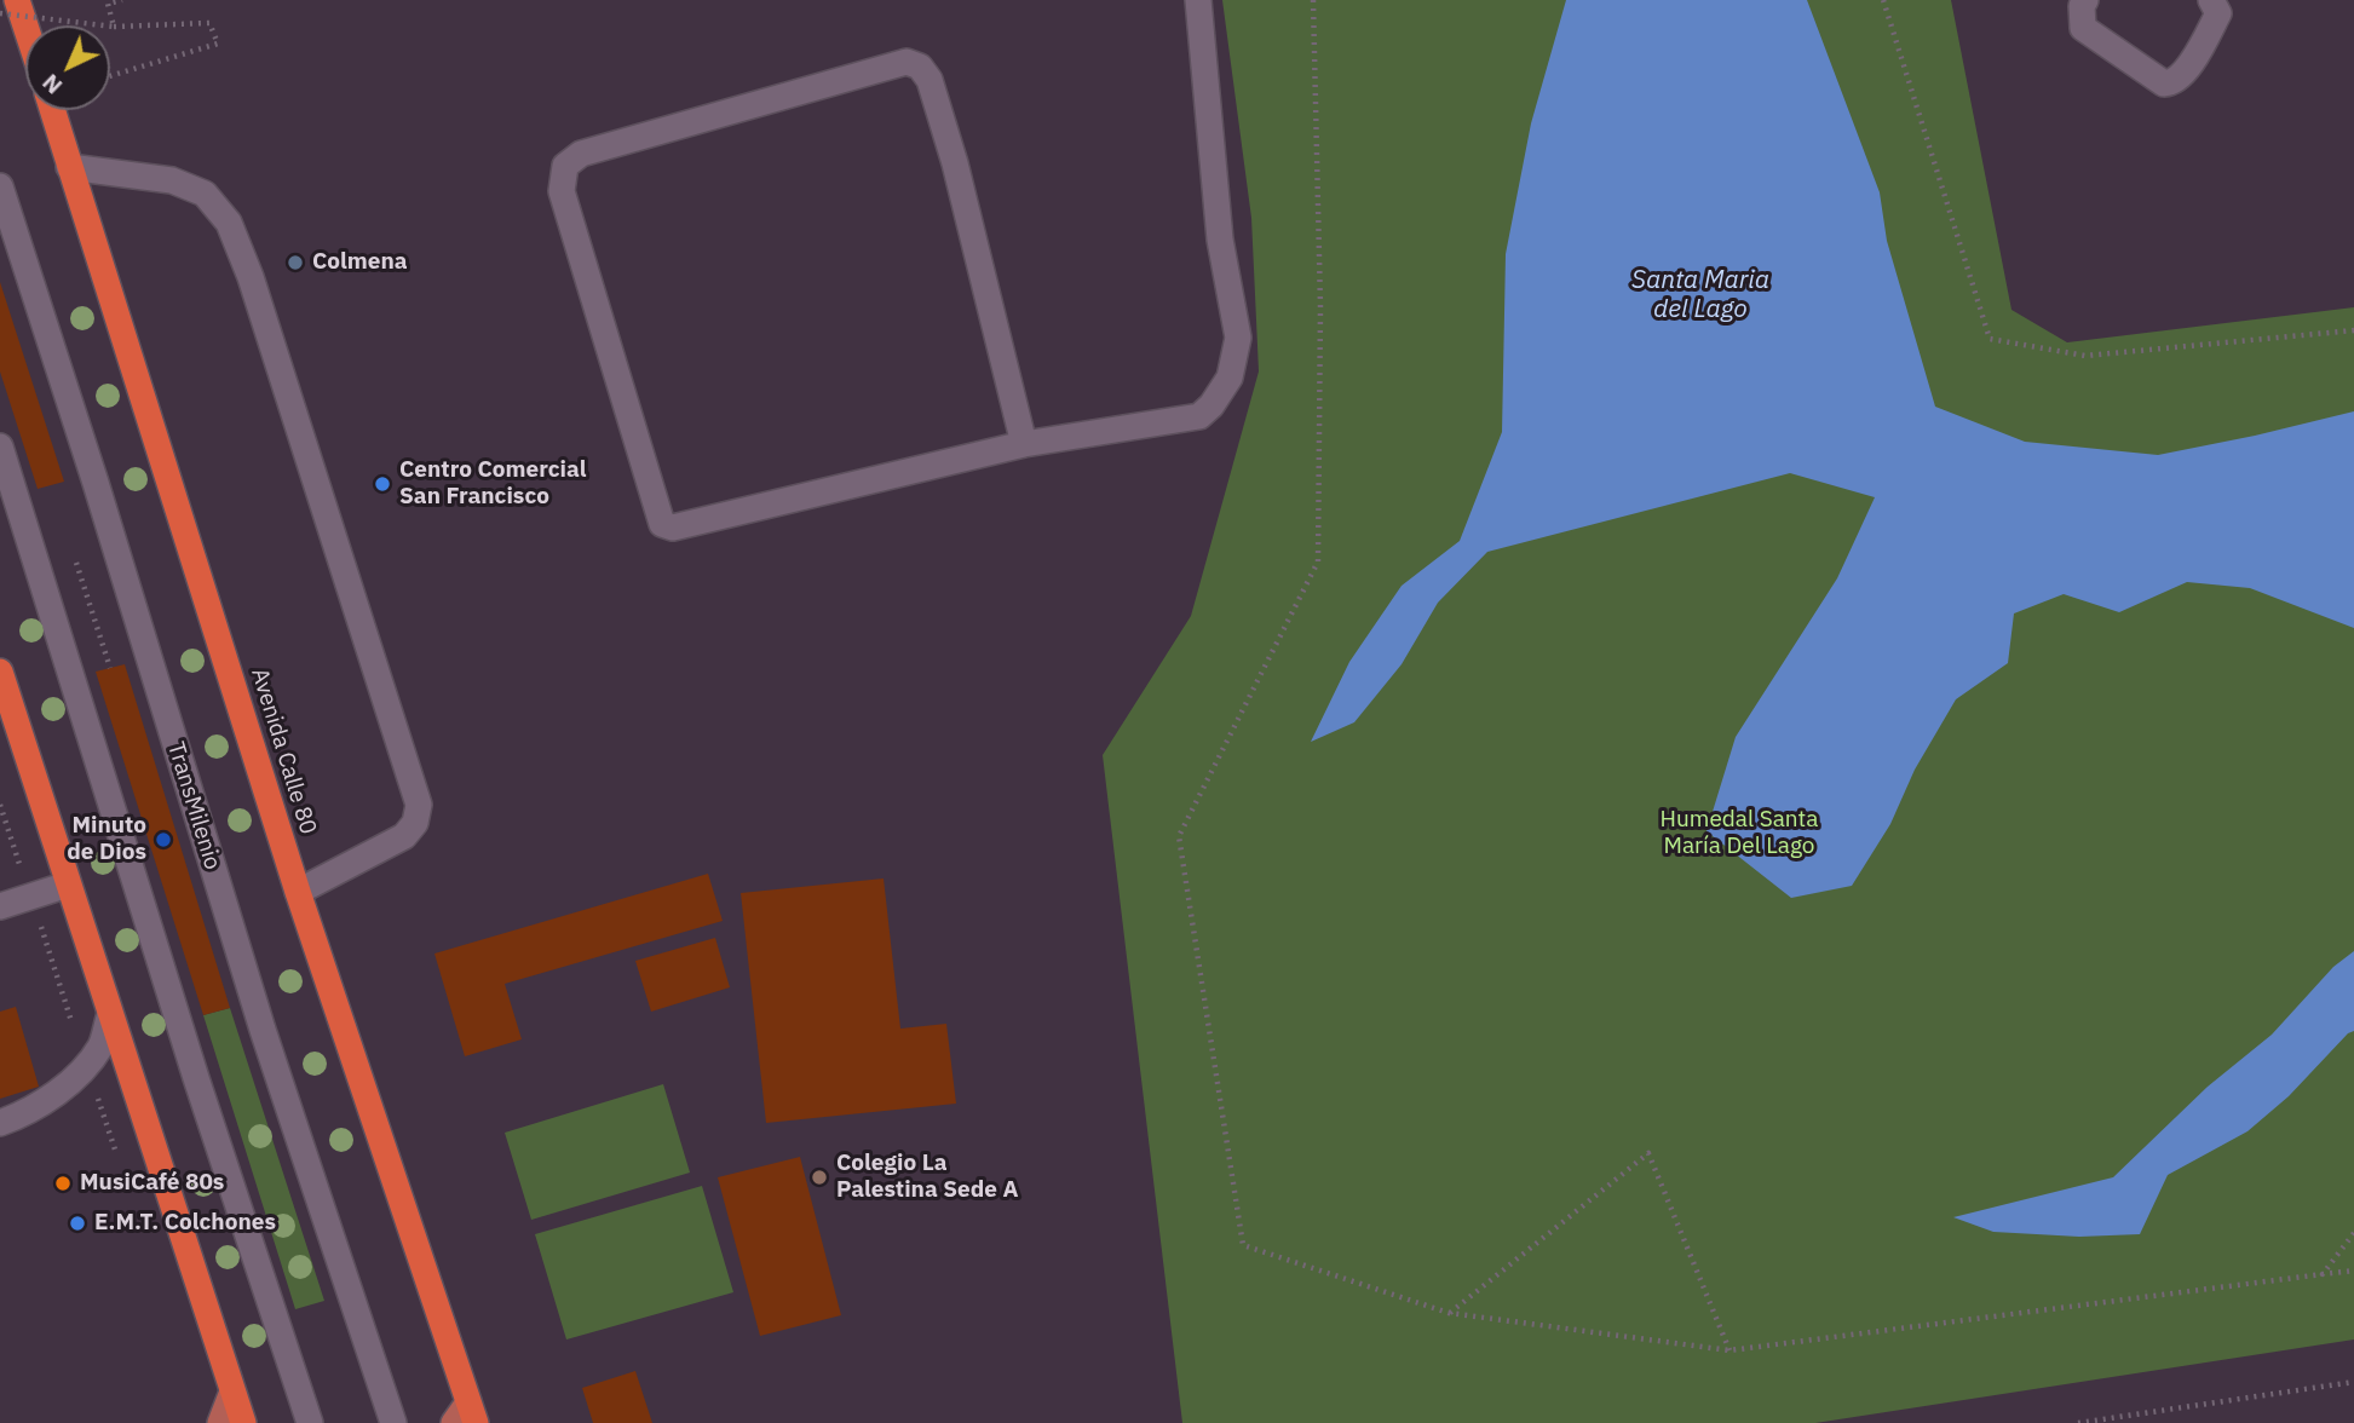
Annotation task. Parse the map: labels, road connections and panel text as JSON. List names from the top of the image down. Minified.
{"streets":{"highway":["Avenida Calle 80"],"street":["TransMilenio"]},"water":["Santa Maria del Lago"],"parks":["Humedal Santa María Del Lago"],"places":["Colmena","Centro Comercial San Francisco","Minuto de Dios","Colegio La Palestina Sede A","MusiCafé 80s","E.M.T. Colchones"],"north":"bottom left"}
